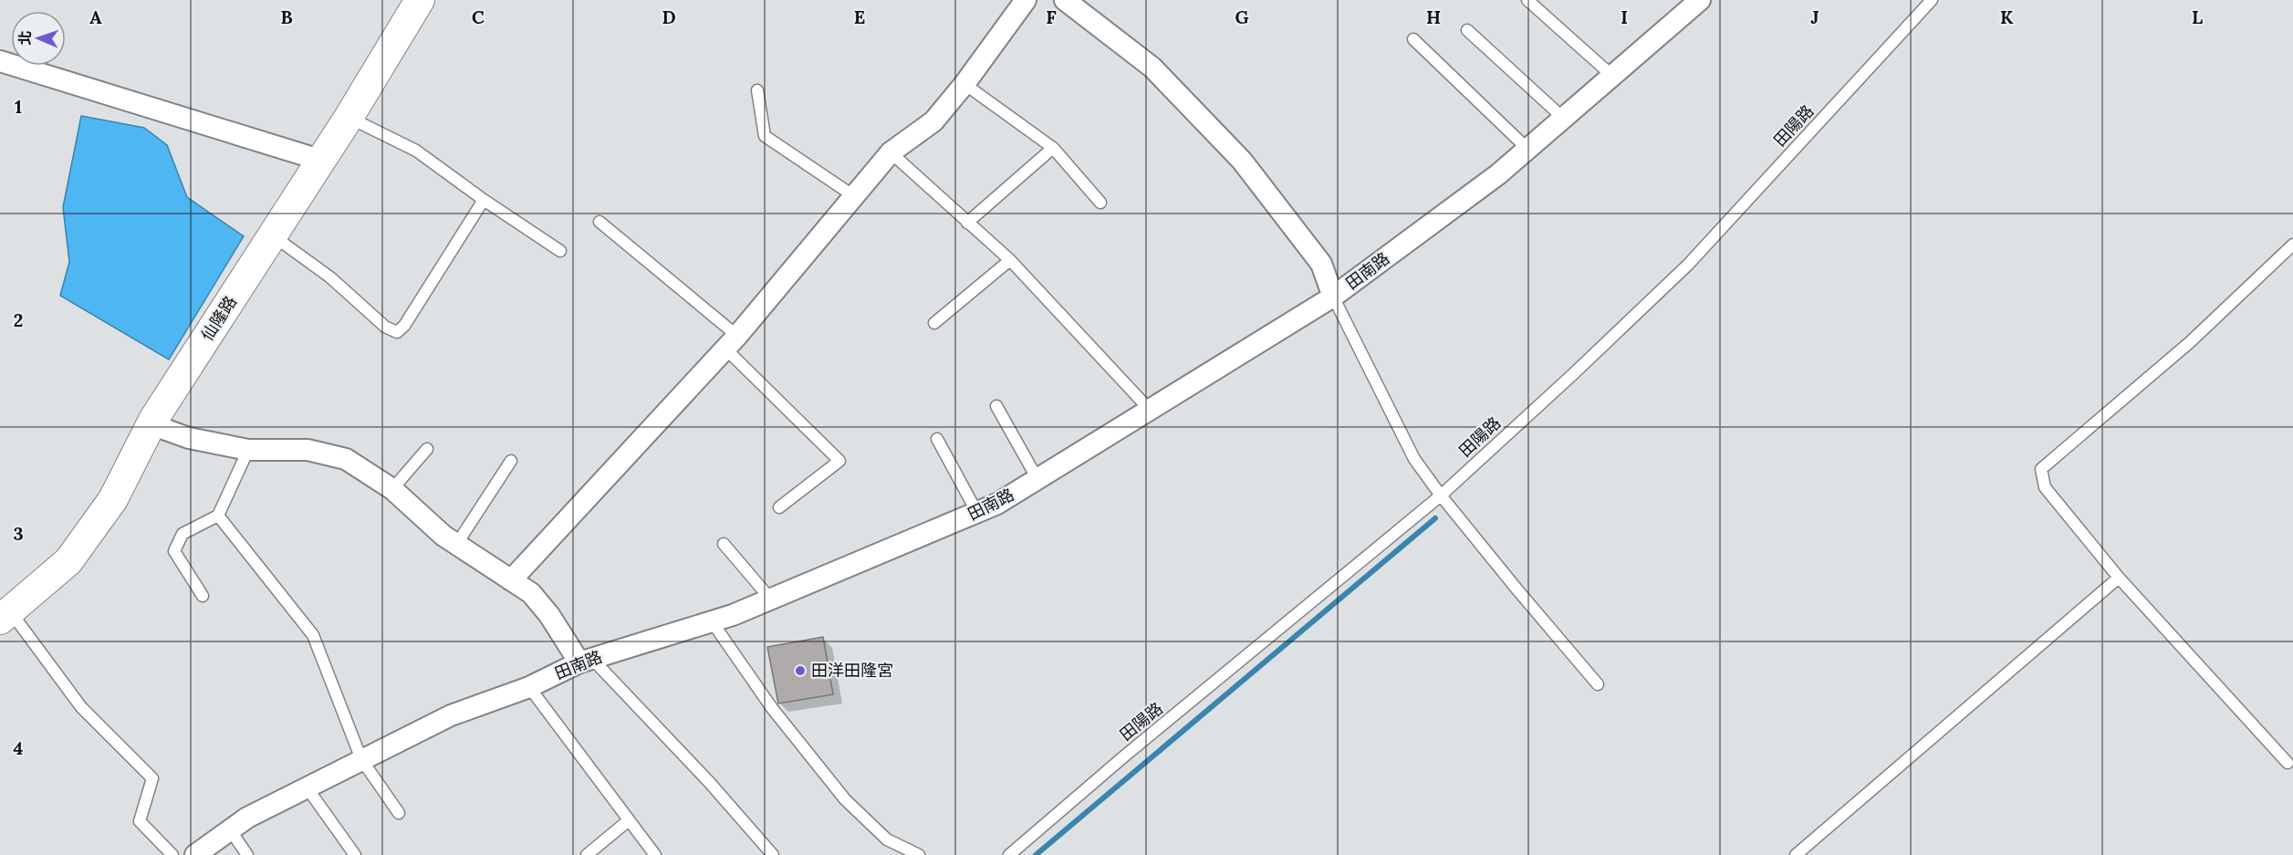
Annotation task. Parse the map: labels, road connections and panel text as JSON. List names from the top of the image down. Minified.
{"streets":{"street":["田南路","仙隆路"],"lane":["田陽路"]},"places":["田洋田隆宮"],"north":"left","grid":{"columns":["A","B","C","D","E","F","G","H","I","J","K","L"],"rows":["1","2","3","4"]}}
